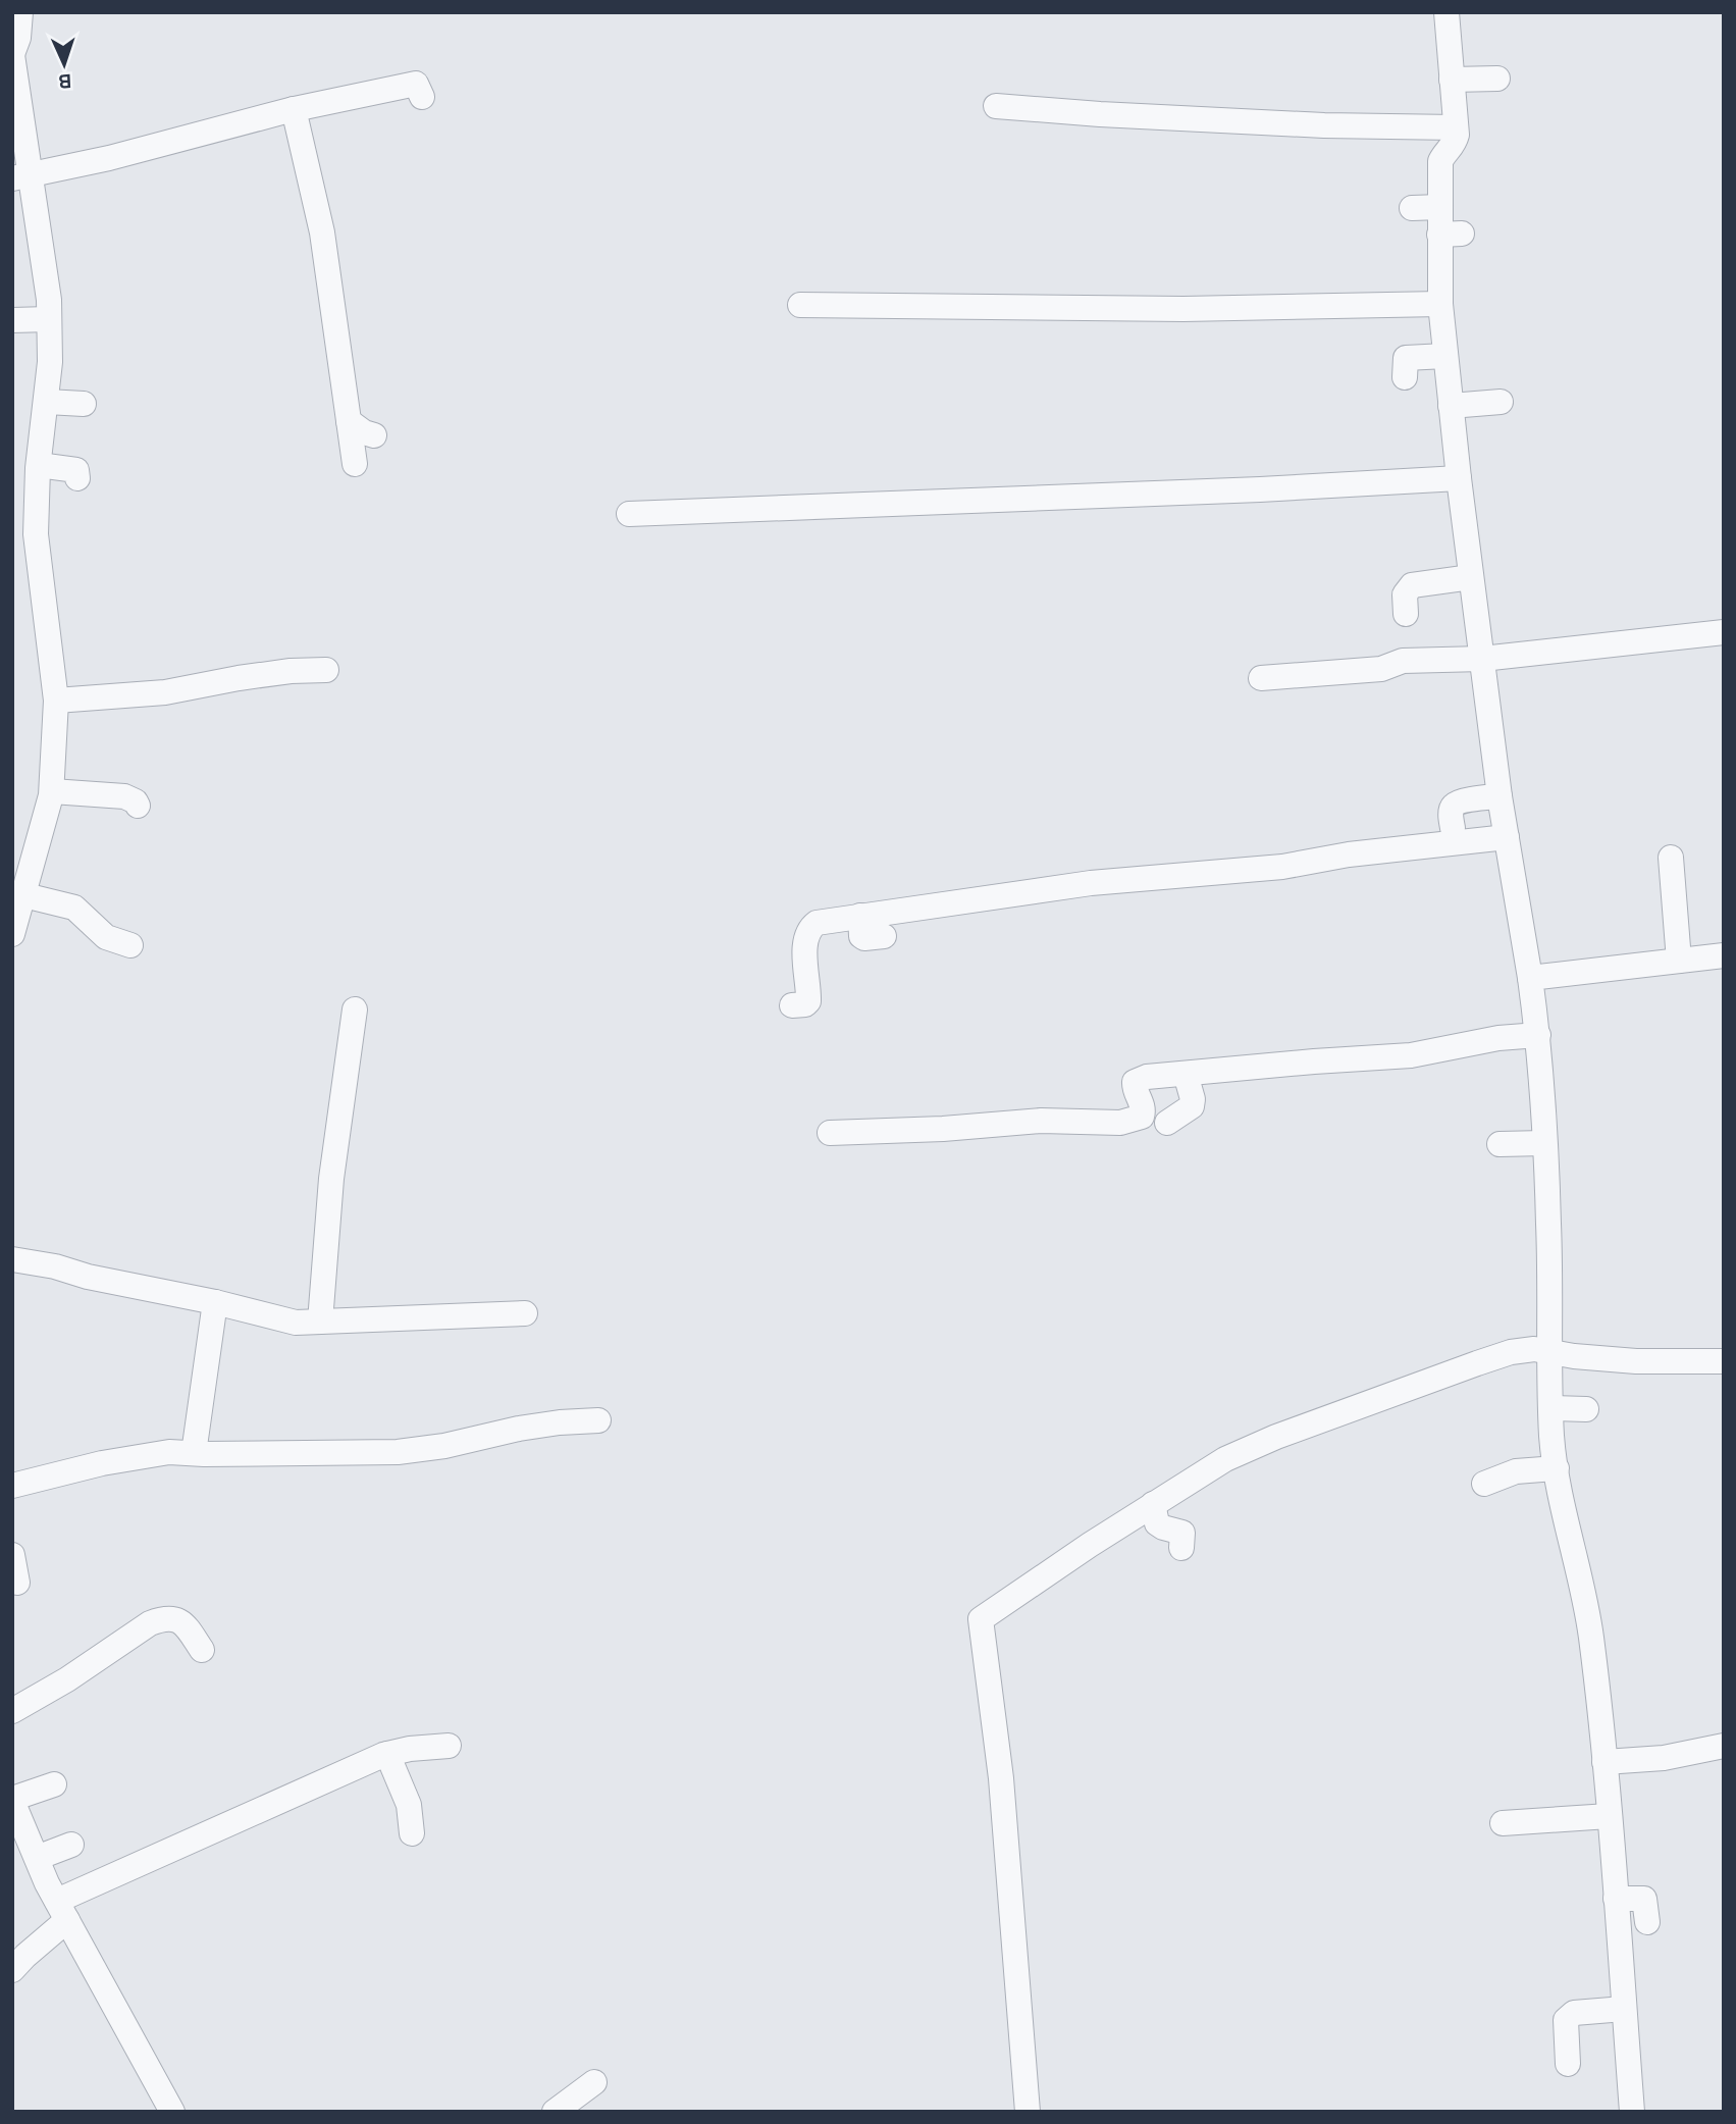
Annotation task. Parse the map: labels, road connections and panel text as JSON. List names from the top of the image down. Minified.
{"north":"bottom"}
